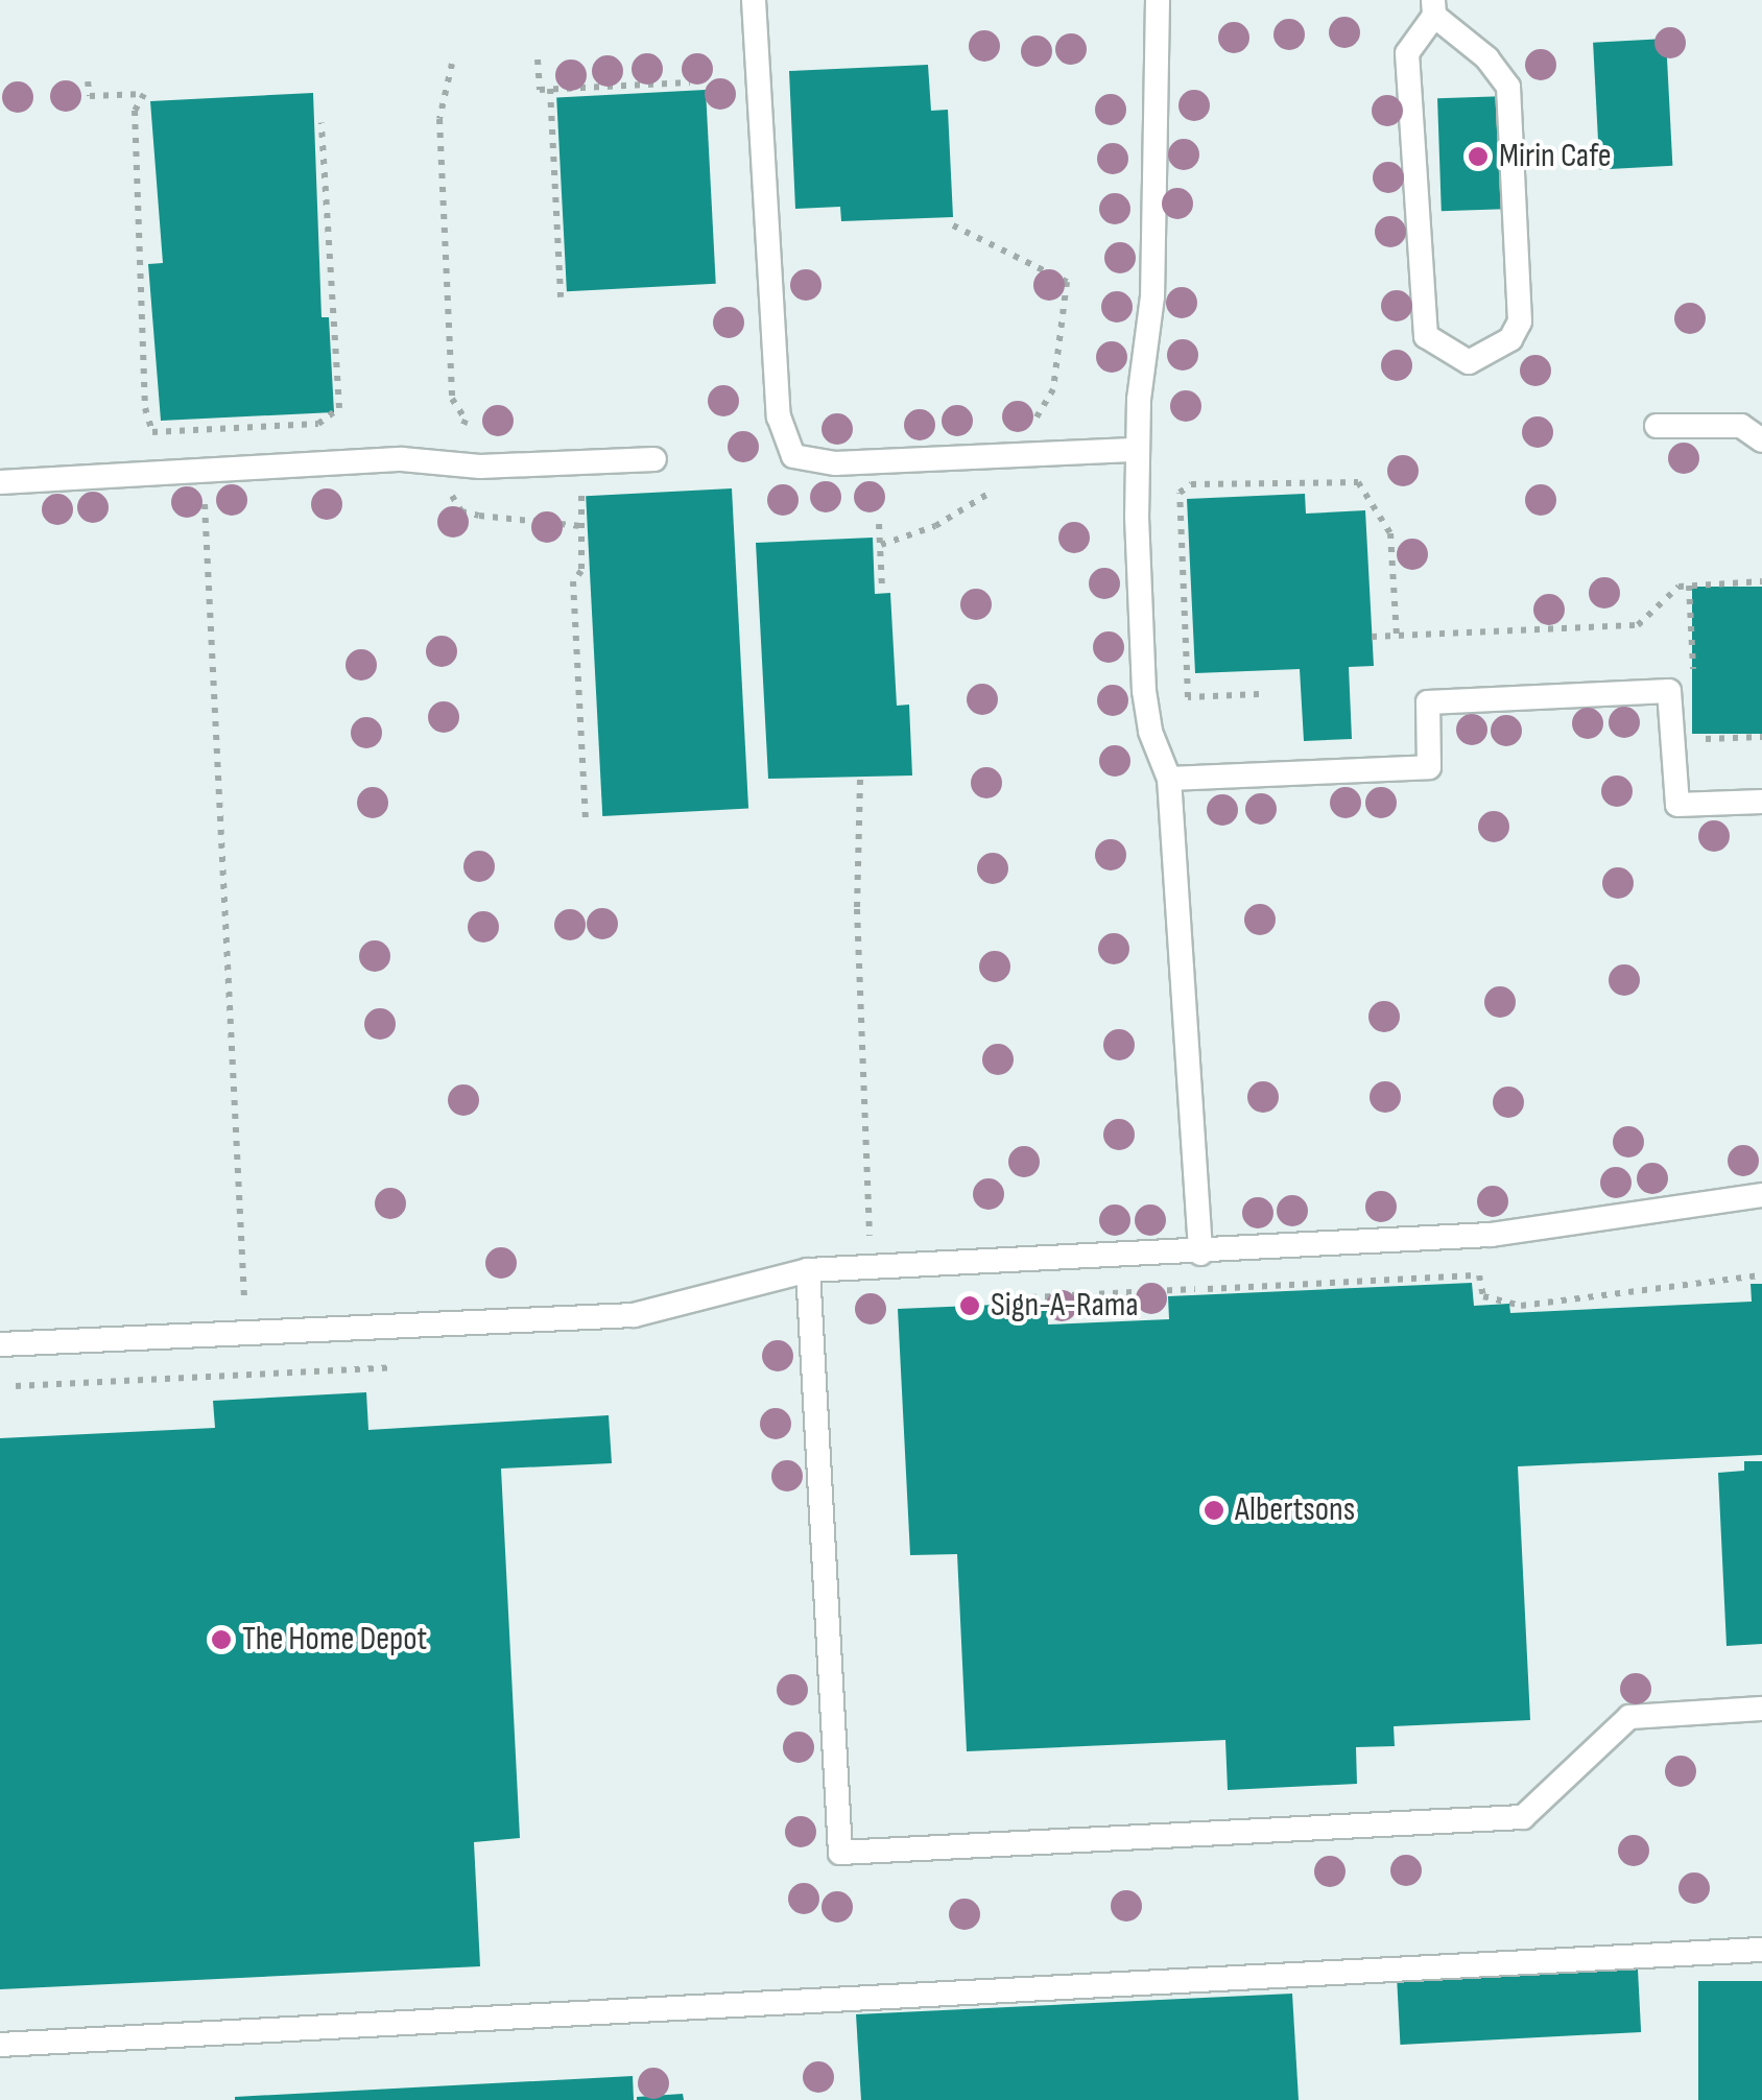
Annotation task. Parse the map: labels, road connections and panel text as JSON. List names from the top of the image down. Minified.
{"places":["Mirin Cafe","Sign-A-Rama","Albertsons","The Home Depot"]}
